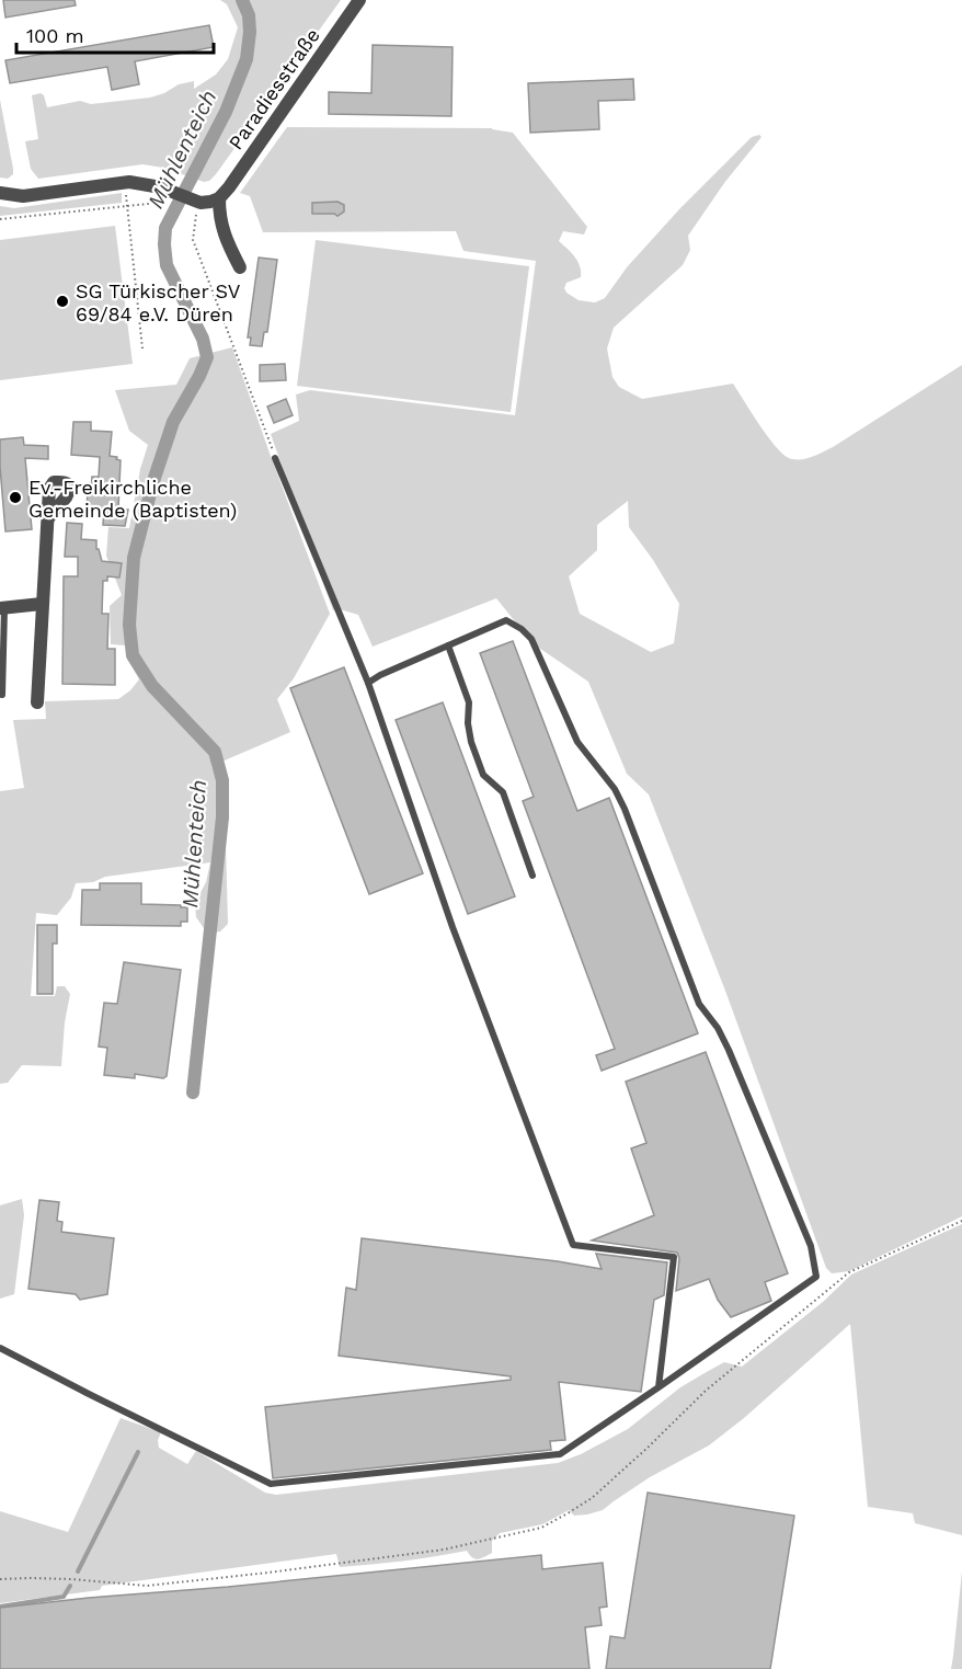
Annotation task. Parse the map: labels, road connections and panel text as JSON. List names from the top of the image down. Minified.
{"streets":{"street":["Paradiesstraße"]},"water":["Mühlenteich"],"places":["SG Türkischer SV 69/84 e.V. Düren","Ev.-Freikirchliche Gemeinde (Baptisten)"],"scale_bar":"100 m"}
